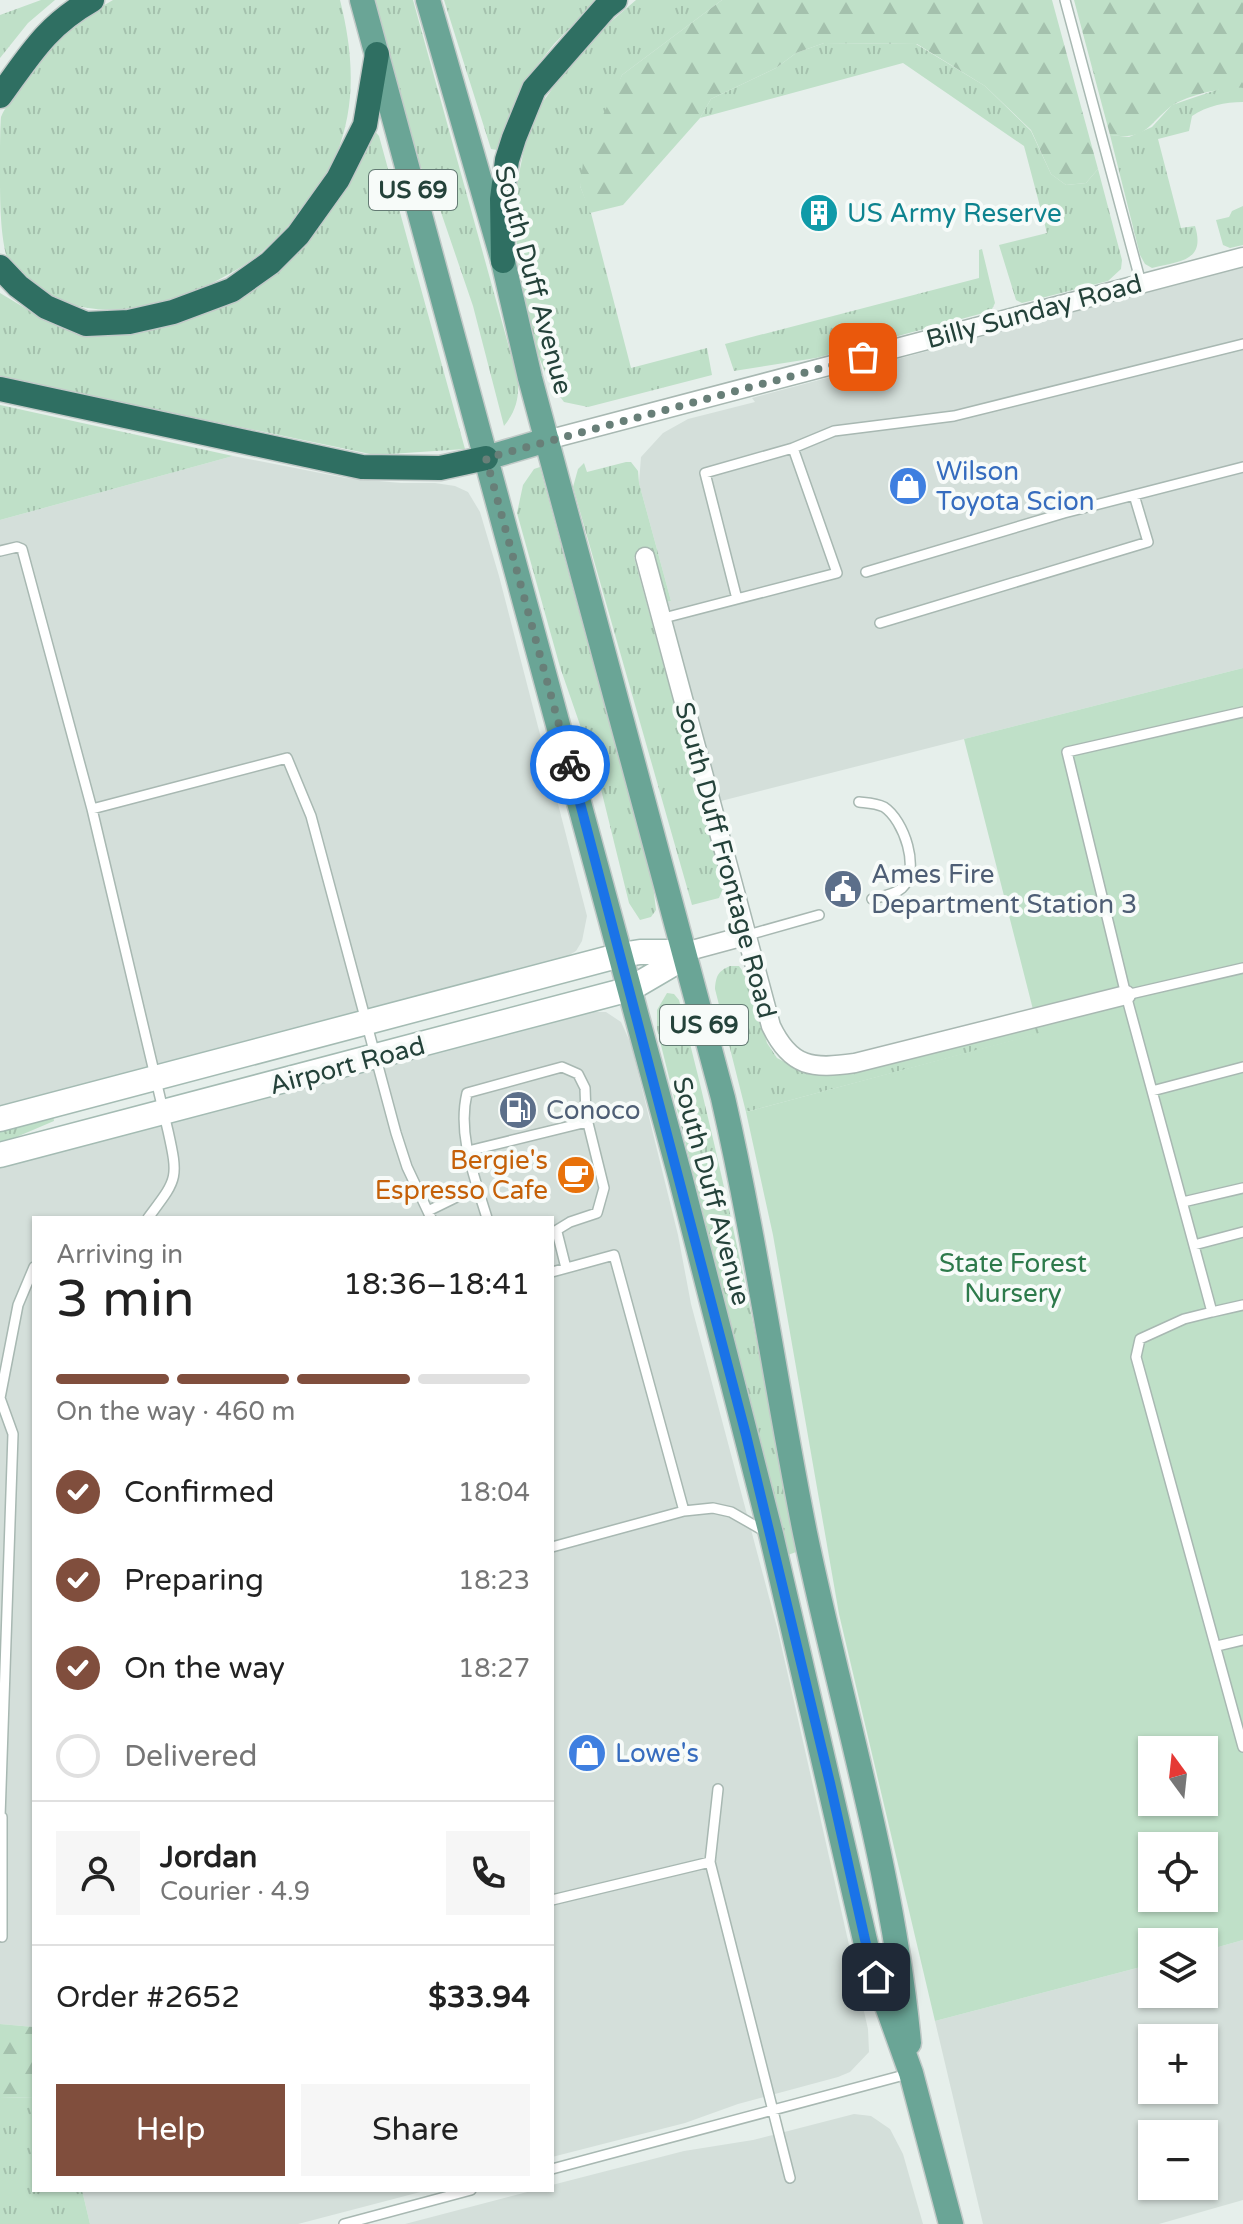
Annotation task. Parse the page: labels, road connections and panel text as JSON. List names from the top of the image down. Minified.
{"streets":{"main road":["US 69","South Duff Avenue","Airport Road"],"street":["Billy Sunday Road","South Duff Frontage Road"]},"crossings":[["South Duff Avenue","Billy Sunday Road"],["South Duff Avenue","Airport Road"],["South Duff Frontage Road","Airport Road"]],"parks":["State Forest Nursery"],"places":{"building":["US Army Reserve"],"shop":["Wilson Toyota Scion","Lowe's"],"public building":["Ames Fire Department Station 3"],"fuel station":["Conoco"],"cafe":["Bergie's Espresso Cafe"]},"north":"top","page":{"heading":["3 min","Arriving in","18:36–18:41"],"panel":["Jordan","Courier · 4.9","Order #2652","$33.94"],"bar":"On the way · 460 m","list":[["Confirmed","18:04"],["Preparing","18:23"],["On the way","18:27"],"Delivered"],"map_buttons":["+","−"],"buttons":["Help","Share"]}}
